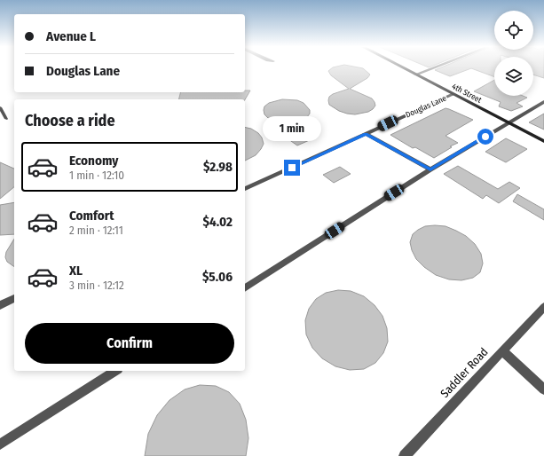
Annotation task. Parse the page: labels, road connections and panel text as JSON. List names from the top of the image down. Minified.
{"streets":{"main road":["4th Street"],"street":["Douglas Lane","Saddler Road"]},"crossings":[["4th Street","Douglas Lane"]],"page":{"banner":["Avenue L","Douglas Lane"],"heading":"Choose a ride","bubble":"1 min","list":[{"name":"Economy","note":"1 min · 12:10","value":"$2.98"},{"name":"Comfort","note":"2 min · 12:11","value":"$4.02"},{"name":"XL","note":"3 min · 12:12","value":"$5.06"}],"buttons":"Confirm"}}
